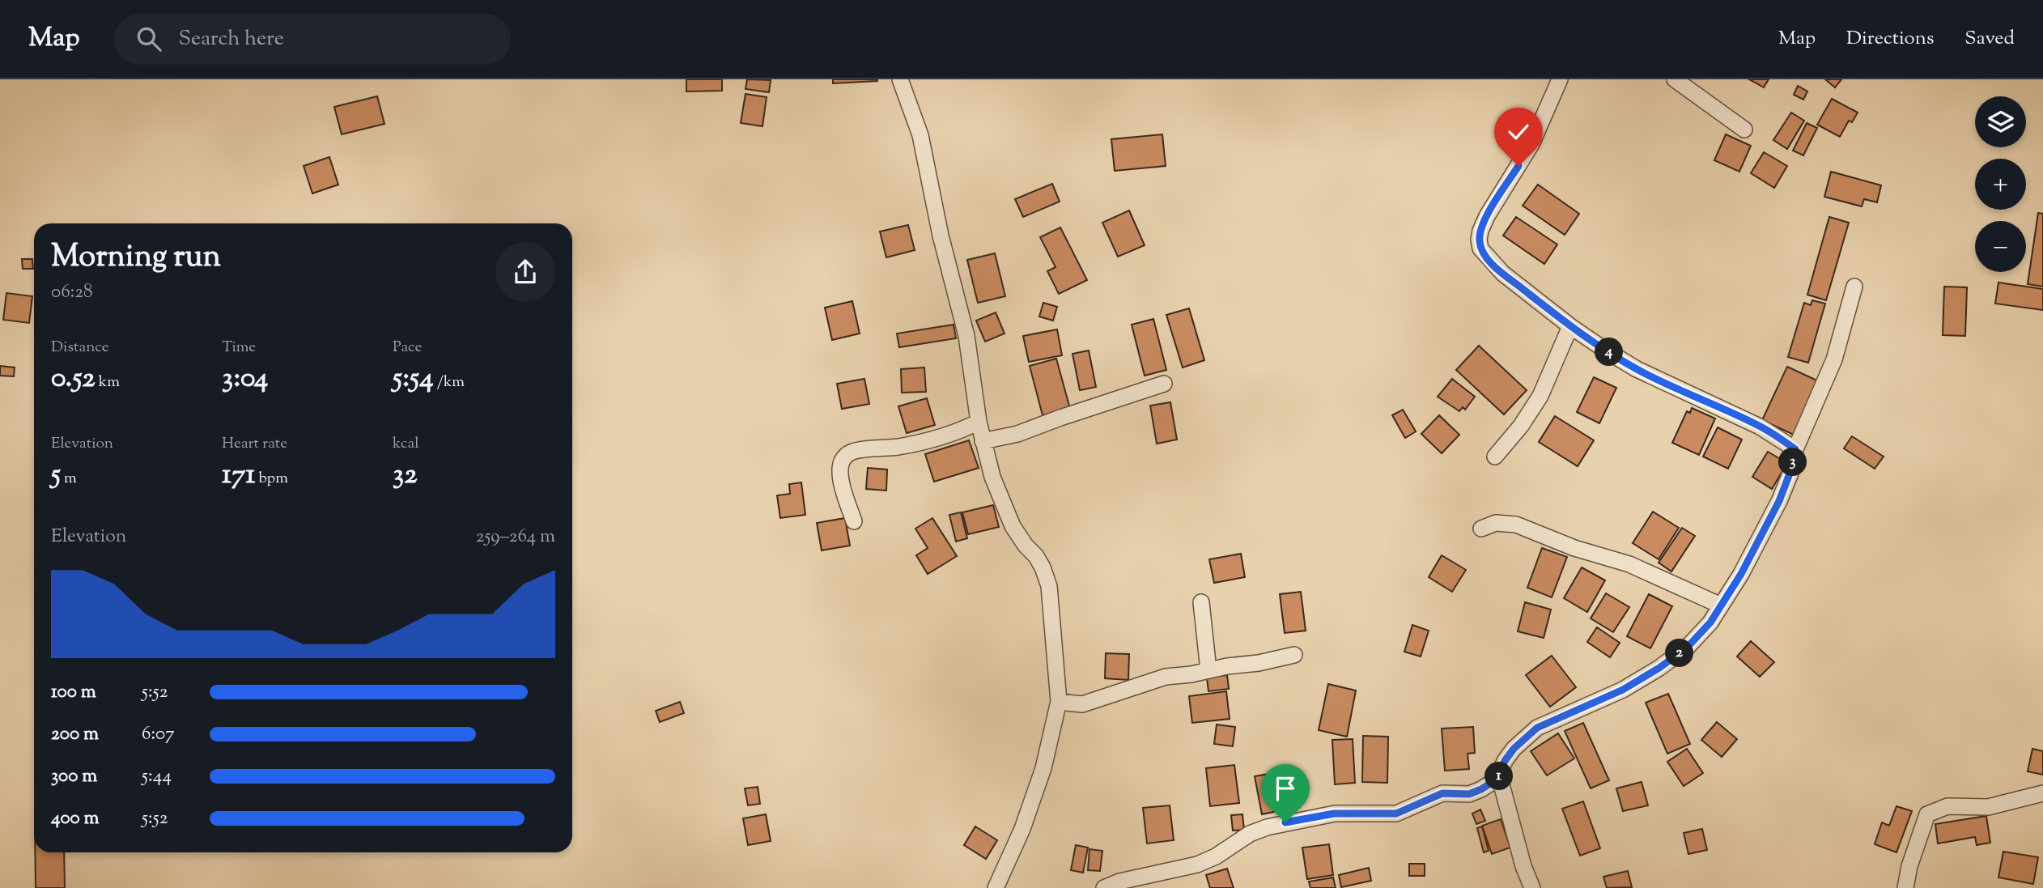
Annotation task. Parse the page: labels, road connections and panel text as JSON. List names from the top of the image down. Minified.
{"page":{"header":"Map","search":"Search here","nav":["Map","Directions","Saved"],"map_buttons":["+","−"],"heading":["Morning run","06:28"],"stats":[["Distance","0.52 km"],["Time","3:04"],["Pace","5:54 /km"],["Elevation","5 m"],["Heart rate","171 bpm"],["kcal","32"]],"pins":["4","3","2","1"],"chart":["Elevation","259–264 m"],"list":[{"name":"100 m","note":"5:52"},{"name":"200 m","note":"6:07"},{"name":"300 m","note":"5:44"},{"name":"400 m","note":"5:52"}]}}
